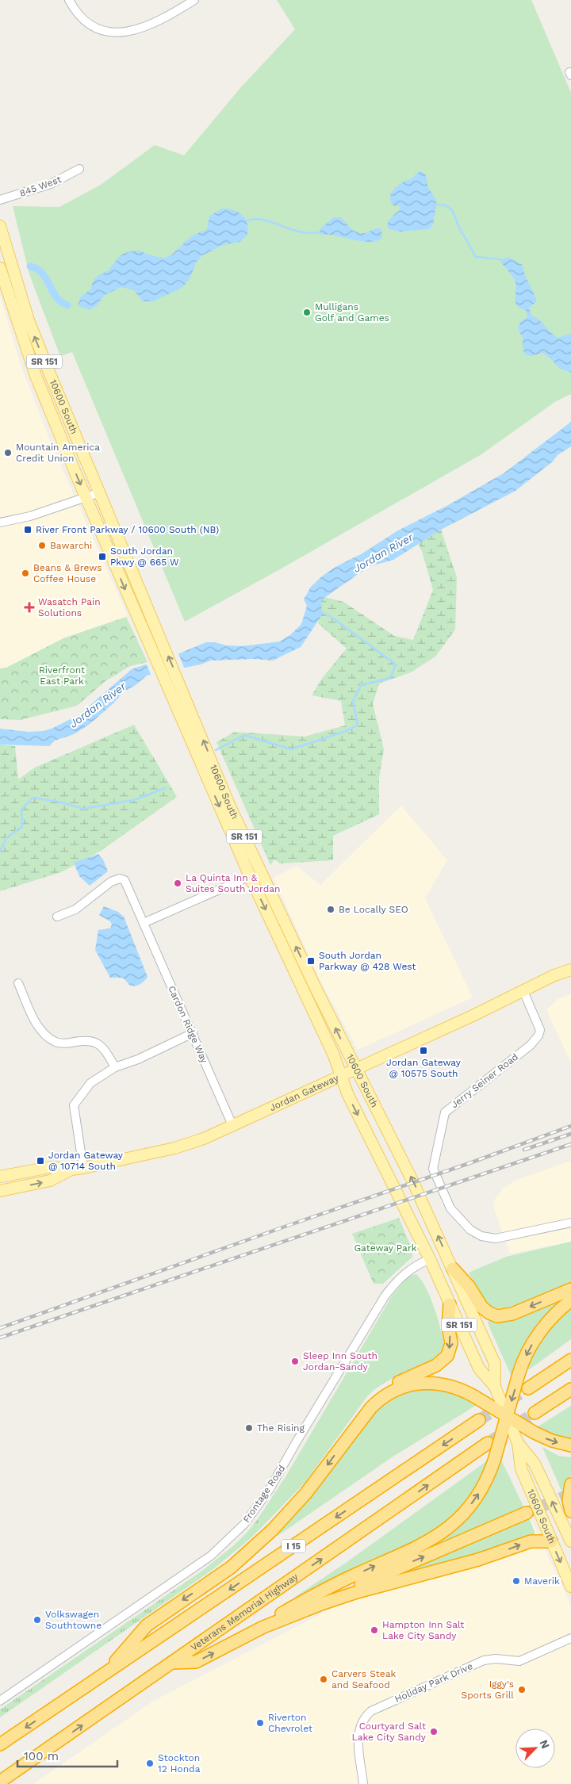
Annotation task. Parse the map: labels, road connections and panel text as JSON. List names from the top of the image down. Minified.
{"streets":{"highway":["I 15","Veterans Memorial Highway"],"main road":["SR 151","10600 South","Jordan Gateway"],"street":["845 West","Cardon Ridge Way","Jerry Seiner Road","Frontage Road","Holiday Park Drive"]},"crossings":[["10600 South","Jordan Gateway"],["10600 South","Frontage Road"],["Cardon Ridge Way","Jordan Gateway"],["Jerry Seiner Road","Jordan Gateway"]],"water":["Jordan River"],"parks":["Riverfront East Park","Gateway Park"],"places":{"other":["Mulligans Golf and Games","Mountain America Credit Union","Bawarchi","Beans & Brews Coffee House","La Quinta Inn & Suites South Jordan","Be Locally SEO","Sleep Inn South Jordan-Sandy","The Rising","Maverik","Volkswagen Southtowne","Hampton Inn Salt Lake City Sandy","Carvers Steak and Seafood","Iggy's Sports Grill","Riverton Chevrolet","Courtyard Salt Lake City Sandy","Stockton 12 Honda"],"transit":["River Front Parkway / 10600 South (NB)","South Jordan Pkwy @ 665 W","South Jordan Parkway @ 428 West","Jordan Gateway @ 10575 South","Jordan Gateway @ 10714 South"],"health":["Wasatch Pain Solutions"]},"scale_bar":"100 m","north":"top right"}
